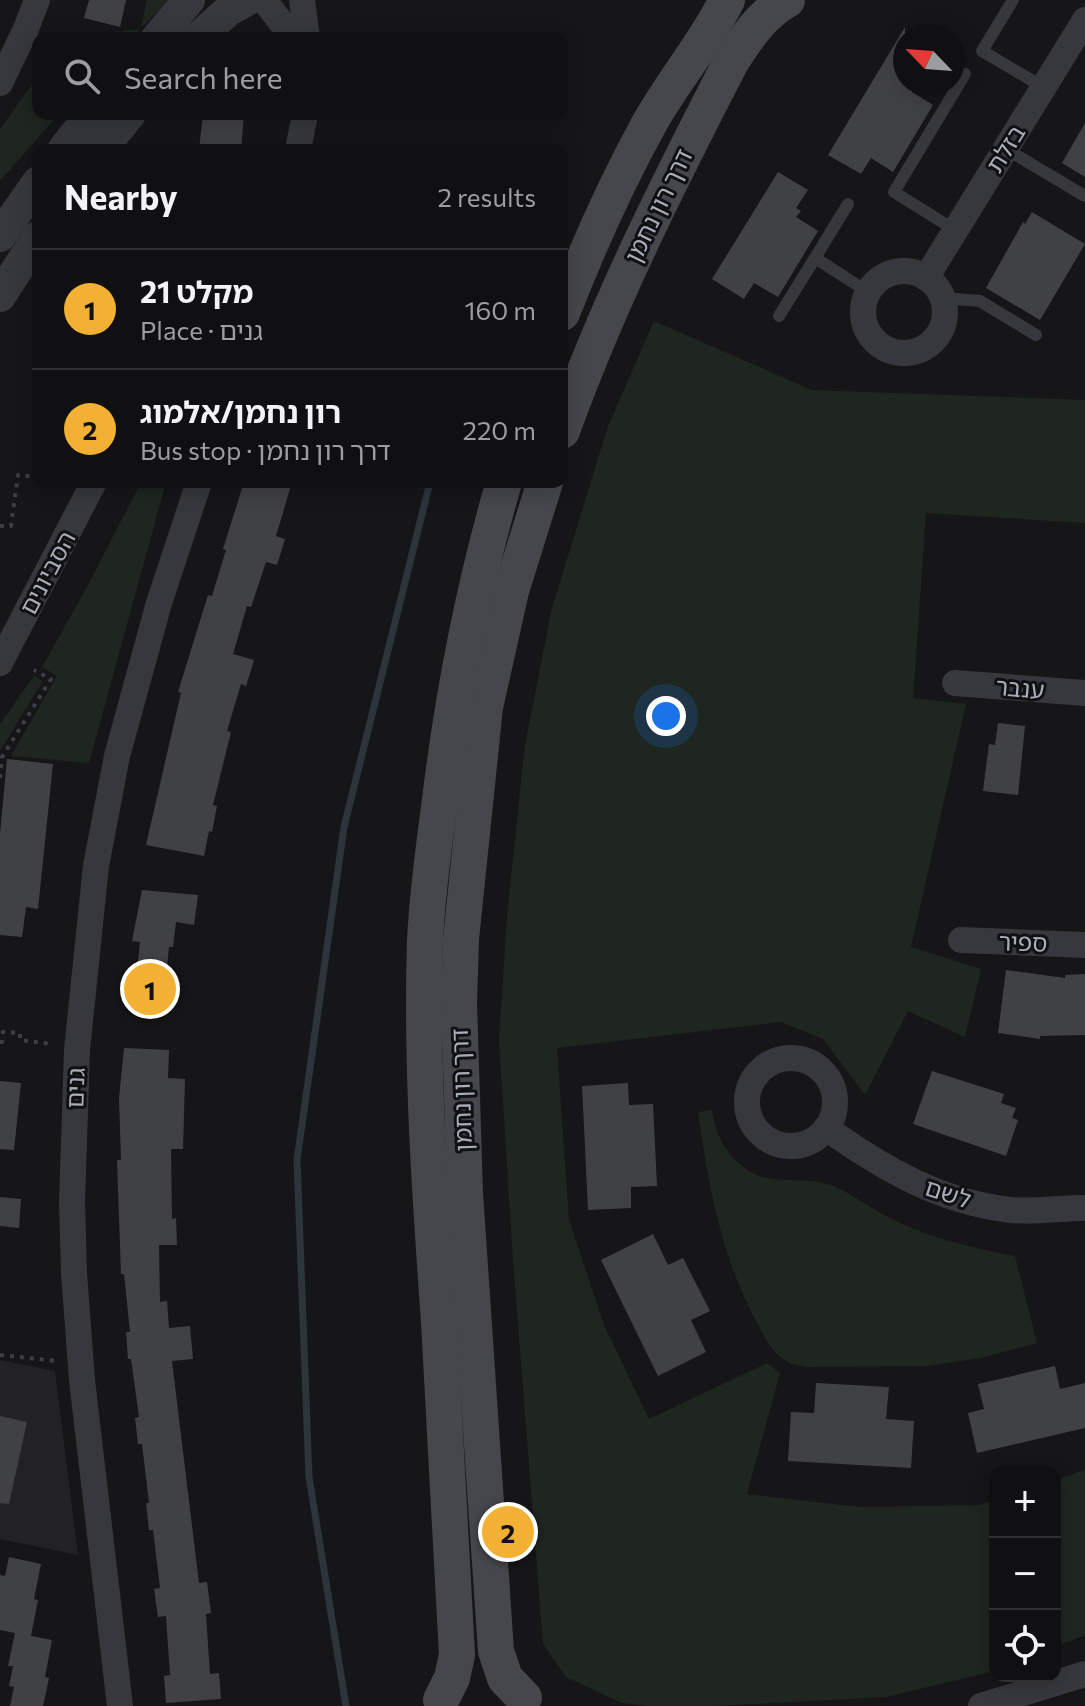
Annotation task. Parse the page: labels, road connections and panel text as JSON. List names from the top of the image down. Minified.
{"streets":{"main road":["דרך רון נחמן"],"street":["בזלת","הסביונים","ענבר","ספיר","גנים","לשם"]},"north":"top left","page":{"search":"Search here","heading":["Nearby","2 results"],"list":[{"mark":"1","name":"מקלט 21","note":"Place · גנים","value":"160 m"},{"mark":"2","name":"רון נחמן/אלמוג","note":"Bus stop · דרך רון נחמן","value":"220 m"}],"pins":["1","2"],"map_buttons":["+","−"]}}
